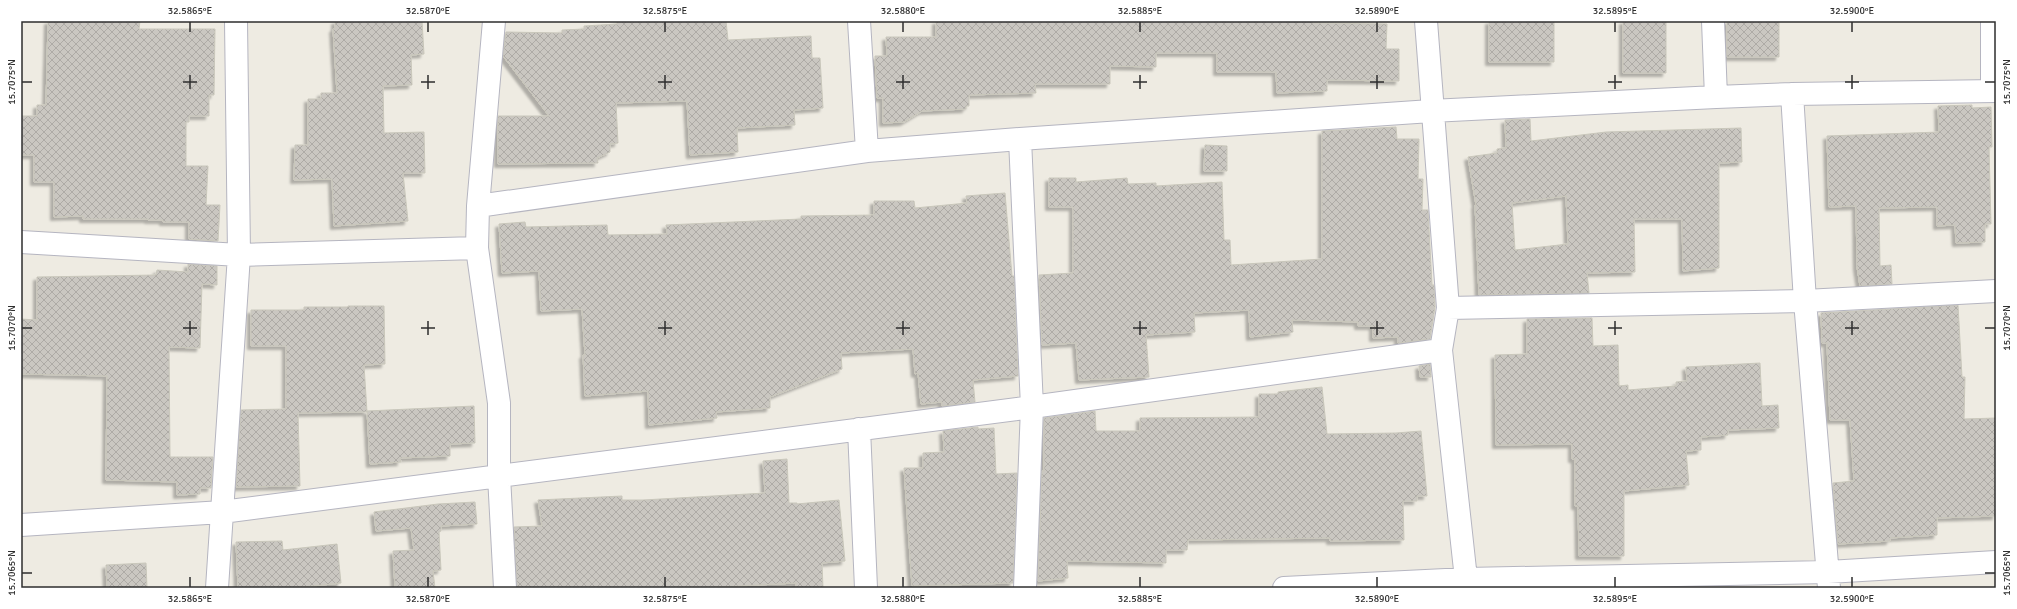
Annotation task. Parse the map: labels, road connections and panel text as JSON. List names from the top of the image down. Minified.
{"coordinates":["32.5865°E","32.5870°E","32.5875°E","32.5880°E","32.5885°E","32.5890°E","32.5895°E","32.5900°E","15.7075°N","15.7070°N","15.7065°N"]}
